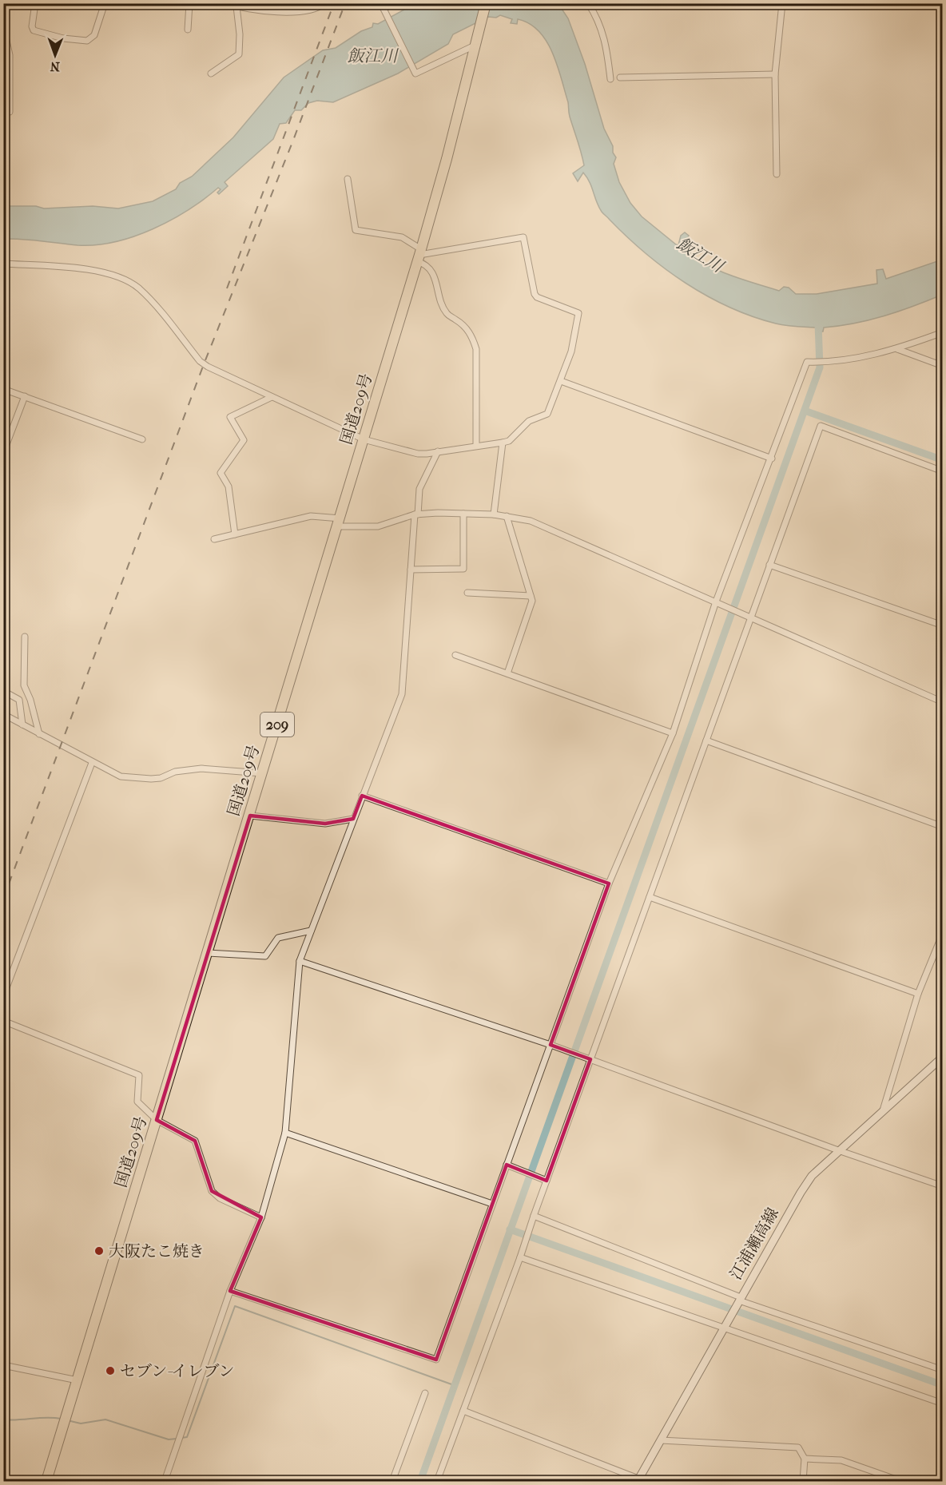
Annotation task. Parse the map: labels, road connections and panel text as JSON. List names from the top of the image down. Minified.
{"streets":{"highway":["国道209号","209"],"main road":["江浦瀬高線"]},"water":["飯江川"],"places":["大阪たこ焼き","セブン-イレブン"],"north":"bottom"}
